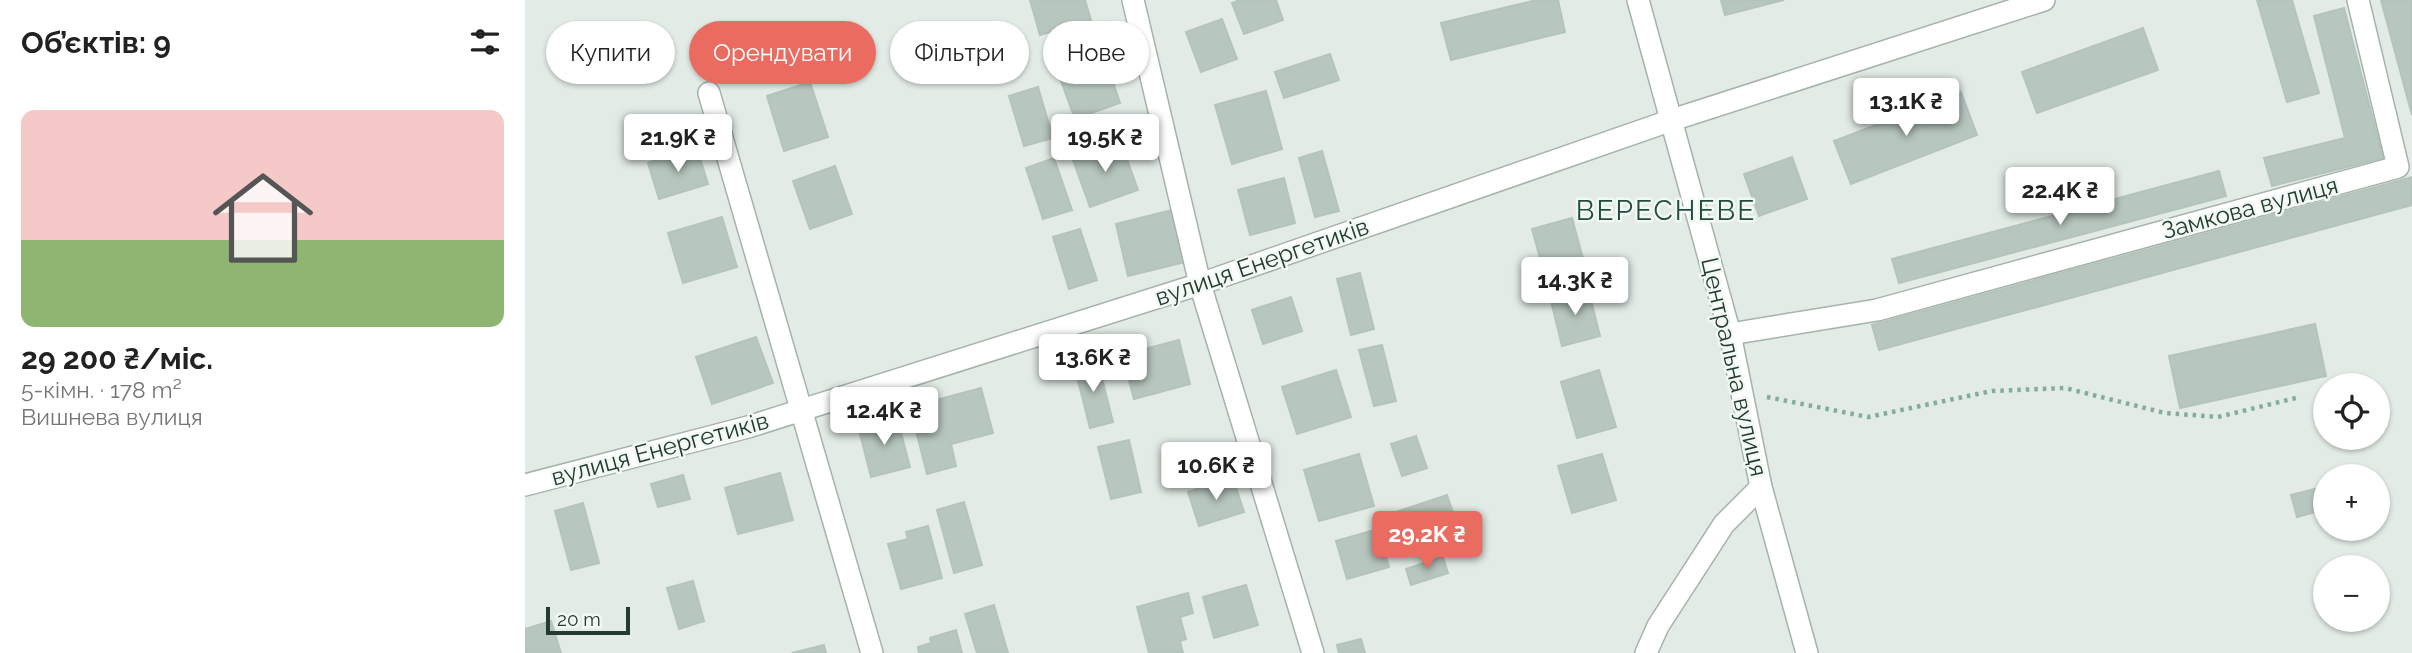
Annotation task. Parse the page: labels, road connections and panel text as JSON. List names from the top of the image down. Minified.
{"streets":{"street":["Замкова вулиця","вулиця Енергетиків","Центральна вулиця"]},"crossings":[["Замкова вулиця","Центральна вулиця"],["вулиця Енергетиків","Центральна вулиця"]],"districts":["ВЕРЕСНЕВЕ"],"scale_bar":"20 m","page":{"heading":"Об’єктів: 9","chip":["Купити","Орендувати","Фільтри","Нове"],"price":["13.1K ₴","21.9K ₴","19.5K ₴","22.4K ₴","14.3K ₴","13.6K ₴","12.4K ₴","10.6K ₴","29.2K ₴"],"list":[{"name":"29 200 ₴/міс.","note":"5-кімн. · 178 m² · Вишнева вулиця"}],"map_buttons":["+","−"],"scale":"20 m"}}
